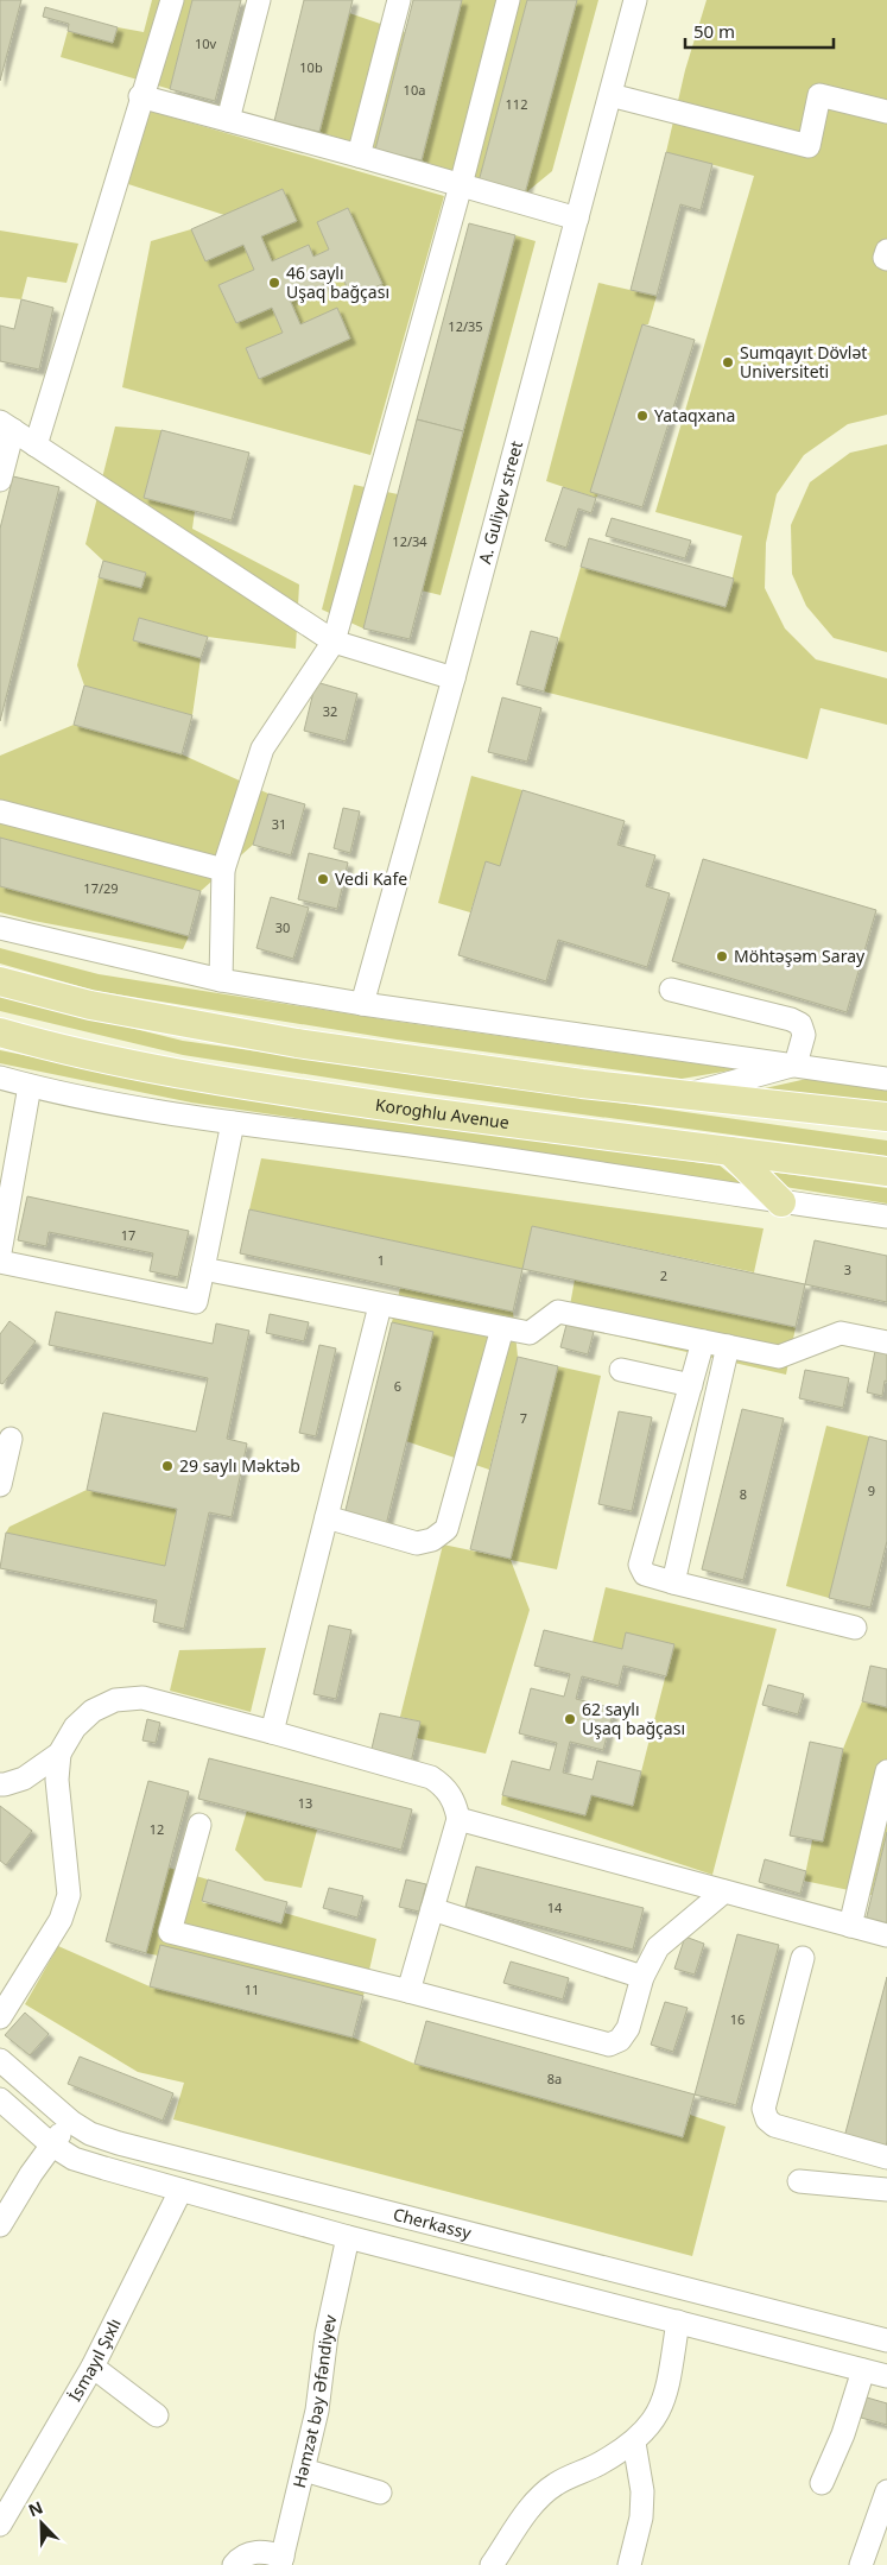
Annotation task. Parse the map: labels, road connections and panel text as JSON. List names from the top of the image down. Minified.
{"streets":{"main road":["Koroghlu Avenue"],"street":["A. Guliyev street","Cherkassy","İsmayıl Şıxlı","Həmzət bəy Əfəndiyev"]},"places":["46 saylı Uşaq bağçası","Sumqayıt Dövlət Universiteti","Yataqxana","Vedi Kafe","Möhtəşəm Saray","29 saylı Məktəb","62 saylı Uşaq bağçası"],"house_numbers":["10v","10b","10a","112","12/35","12/34","32","31","17/29","30","17","1","3","2","6","7","9","8","13","12","14","11","16","8a"],"scale_bar":"50 m","north":"top left"}
